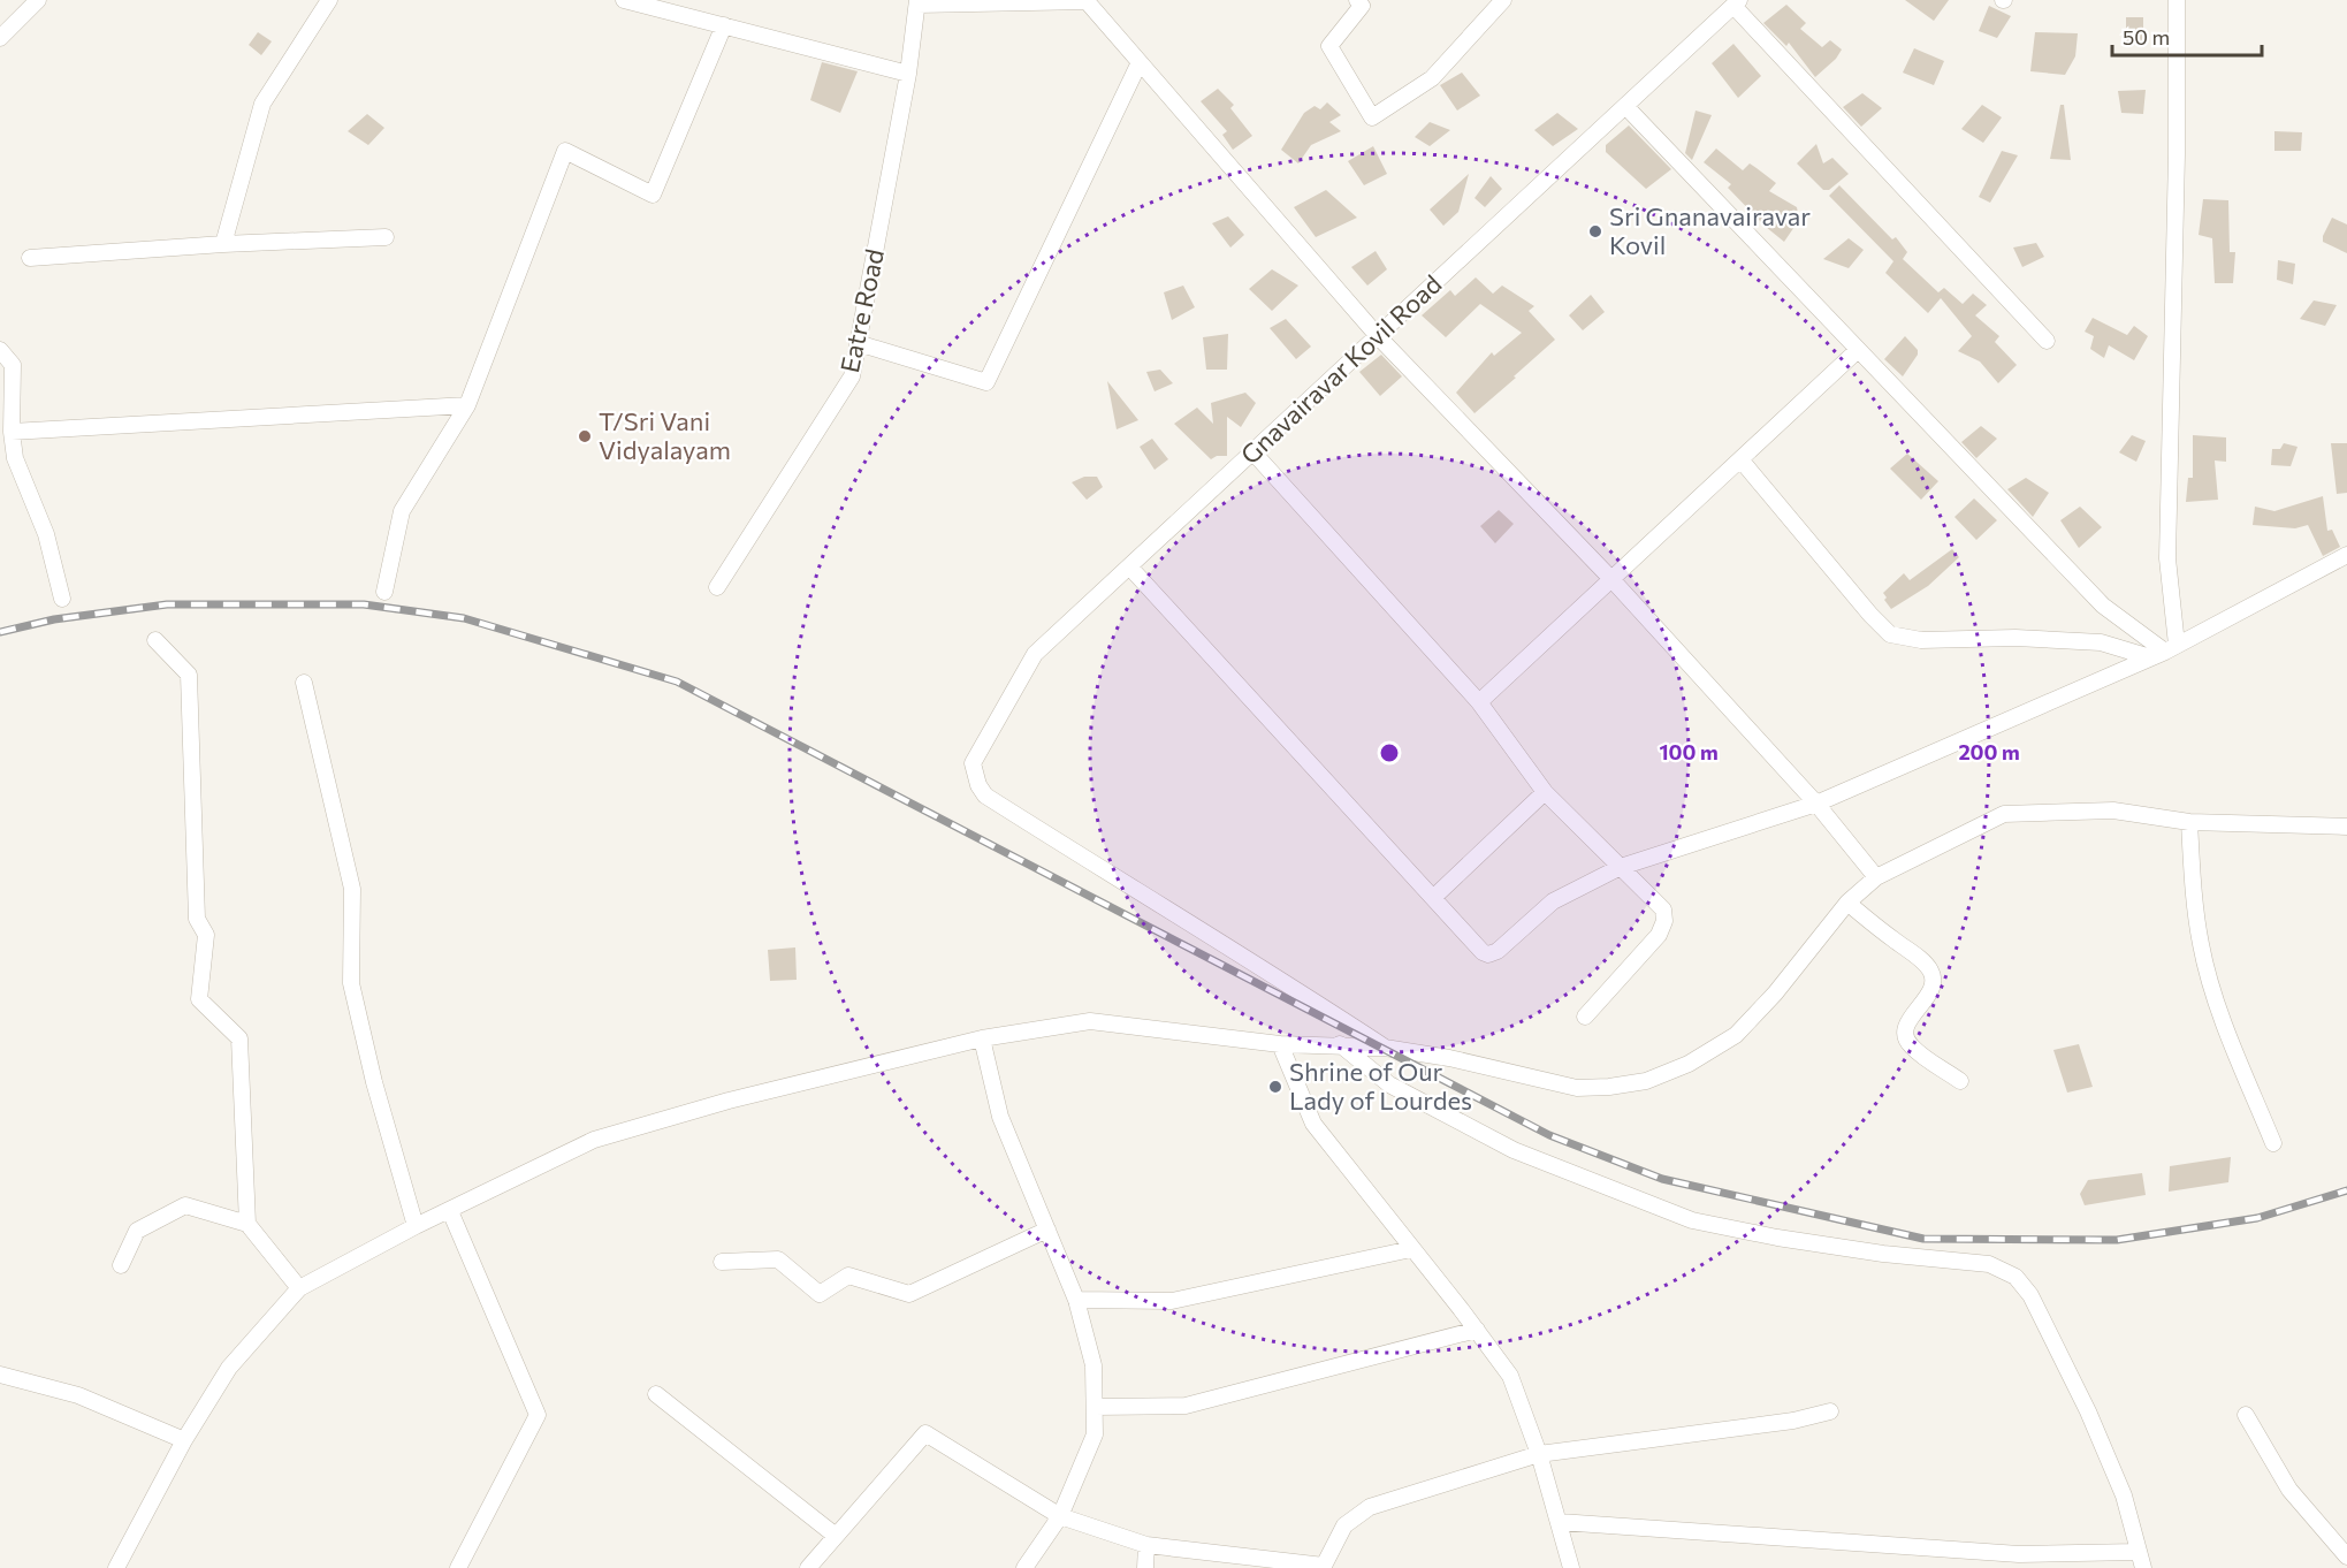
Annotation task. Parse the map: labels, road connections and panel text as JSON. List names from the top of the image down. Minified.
{"streets":{"street":["Eatre Road","Gnavairavar Kovil Road"]},"places":["Sri Gnanavairavar Kovil","T/Sri Vani Vidyalayam","Shrine of Our Lady of Lourdes"],"scale_bar":"50 m","rings":["100 m","200 m"]}
